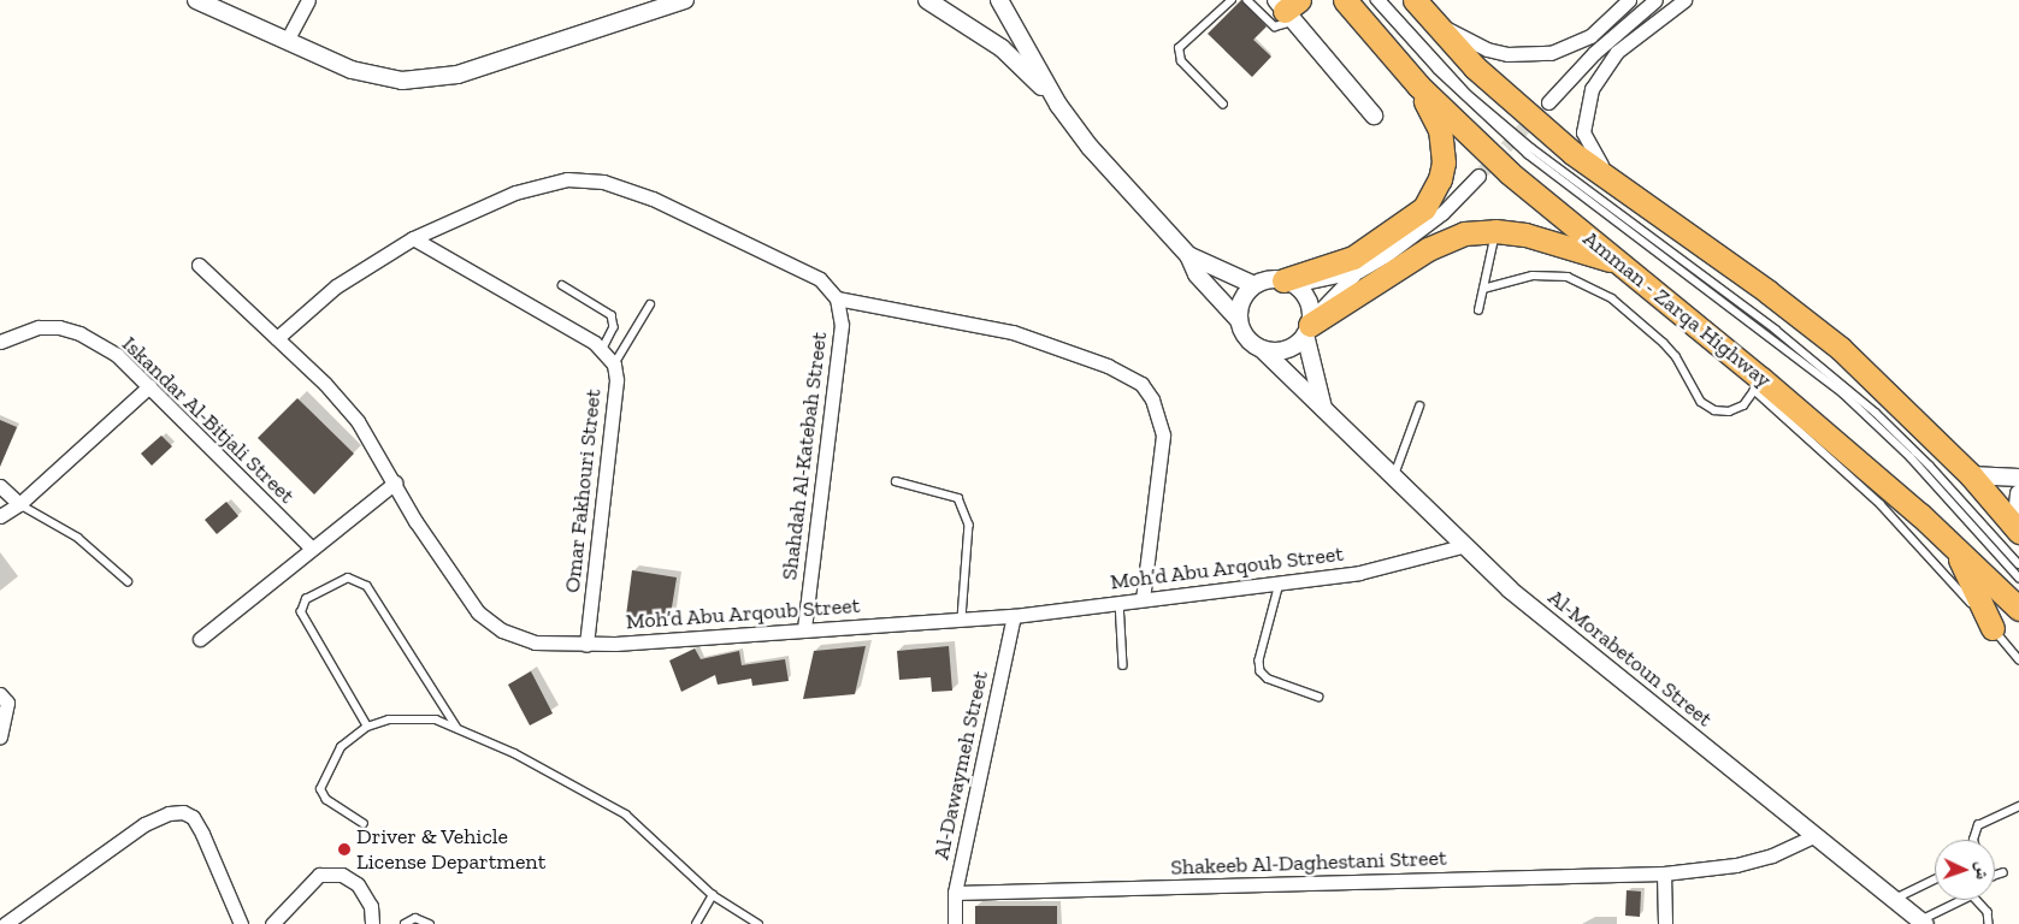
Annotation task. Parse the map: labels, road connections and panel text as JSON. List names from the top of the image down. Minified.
{"streets":{"highway":["Amman - Zarqa Highway"],"street":["Iskandar Al-Bitjali Street","Shahdah Al-Katebah Street","Omar Fakhouri Street","Moh’d Abu Arqoub Street","Al-Morabetoun Street","Al-Dawaymeh Street","Shakeeb Al-Daghestani Street"]},"crossings":[["Shahdah Al-Katebah Street","Moh’d Abu Arqoub Street"],["Omar Fakhouri Street","Moh’d Abu Arqoub Street"],["Moh’d Abu Arqoub Street","Al-Morabetoun Street"],["Moh’d Abu Arqoub Street","Al-Dawaymeh Street"],["Al-Morabetoun Street","Shakeeb Al-Daghestani Street"],["Al-Dawaymeh Street","Shakeeb Al-Daghestani Street"]],"places":["Driver & Vehicle License Department"],"north":"right"}
